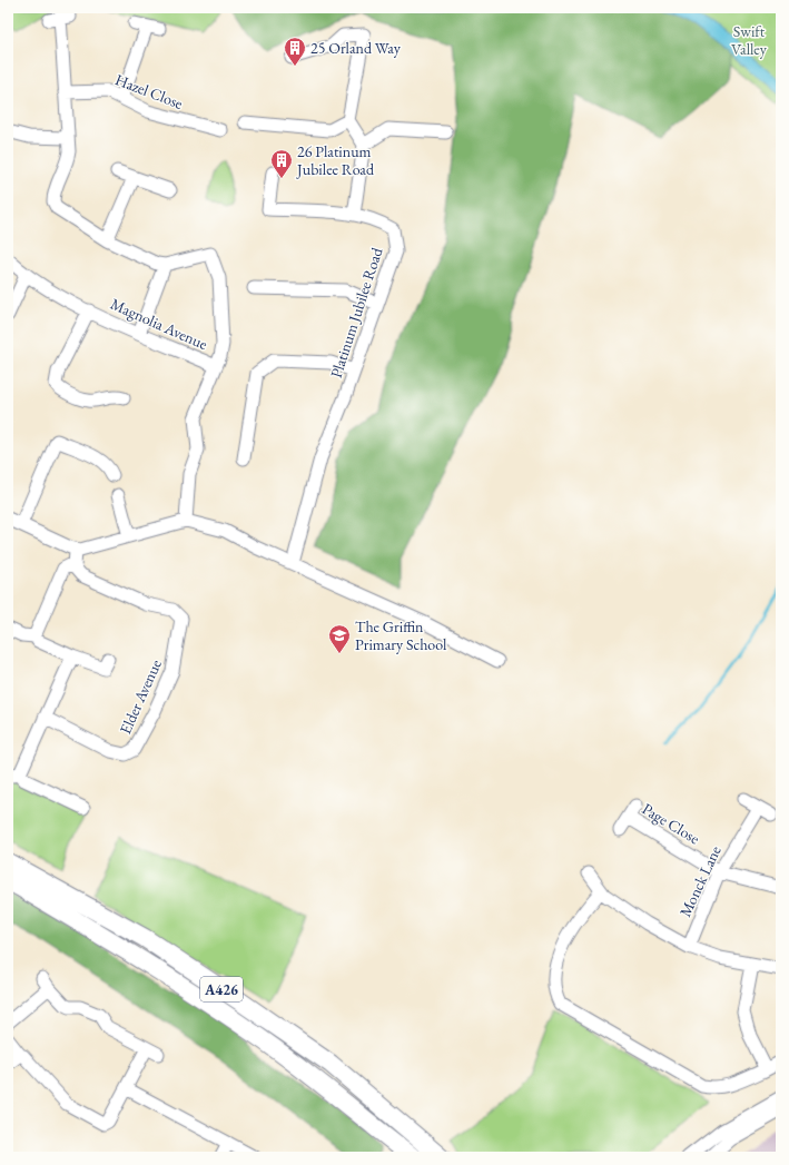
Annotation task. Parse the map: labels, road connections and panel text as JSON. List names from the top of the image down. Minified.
{"streets":{"highway":["A426"],"street":["Hazel Close","Platinum Jubilee Road","Magnolia Avenue","Elder Avenue","Page Close","Monck Lane"]},"crossings":[["Page Close","Monck Lane"]],"parks":["Swift Valley"],"places":{"building":["25 Orland Way","26 Platinum Jubilee Road"],"school or university":["The Griffin Primary School"]}}
